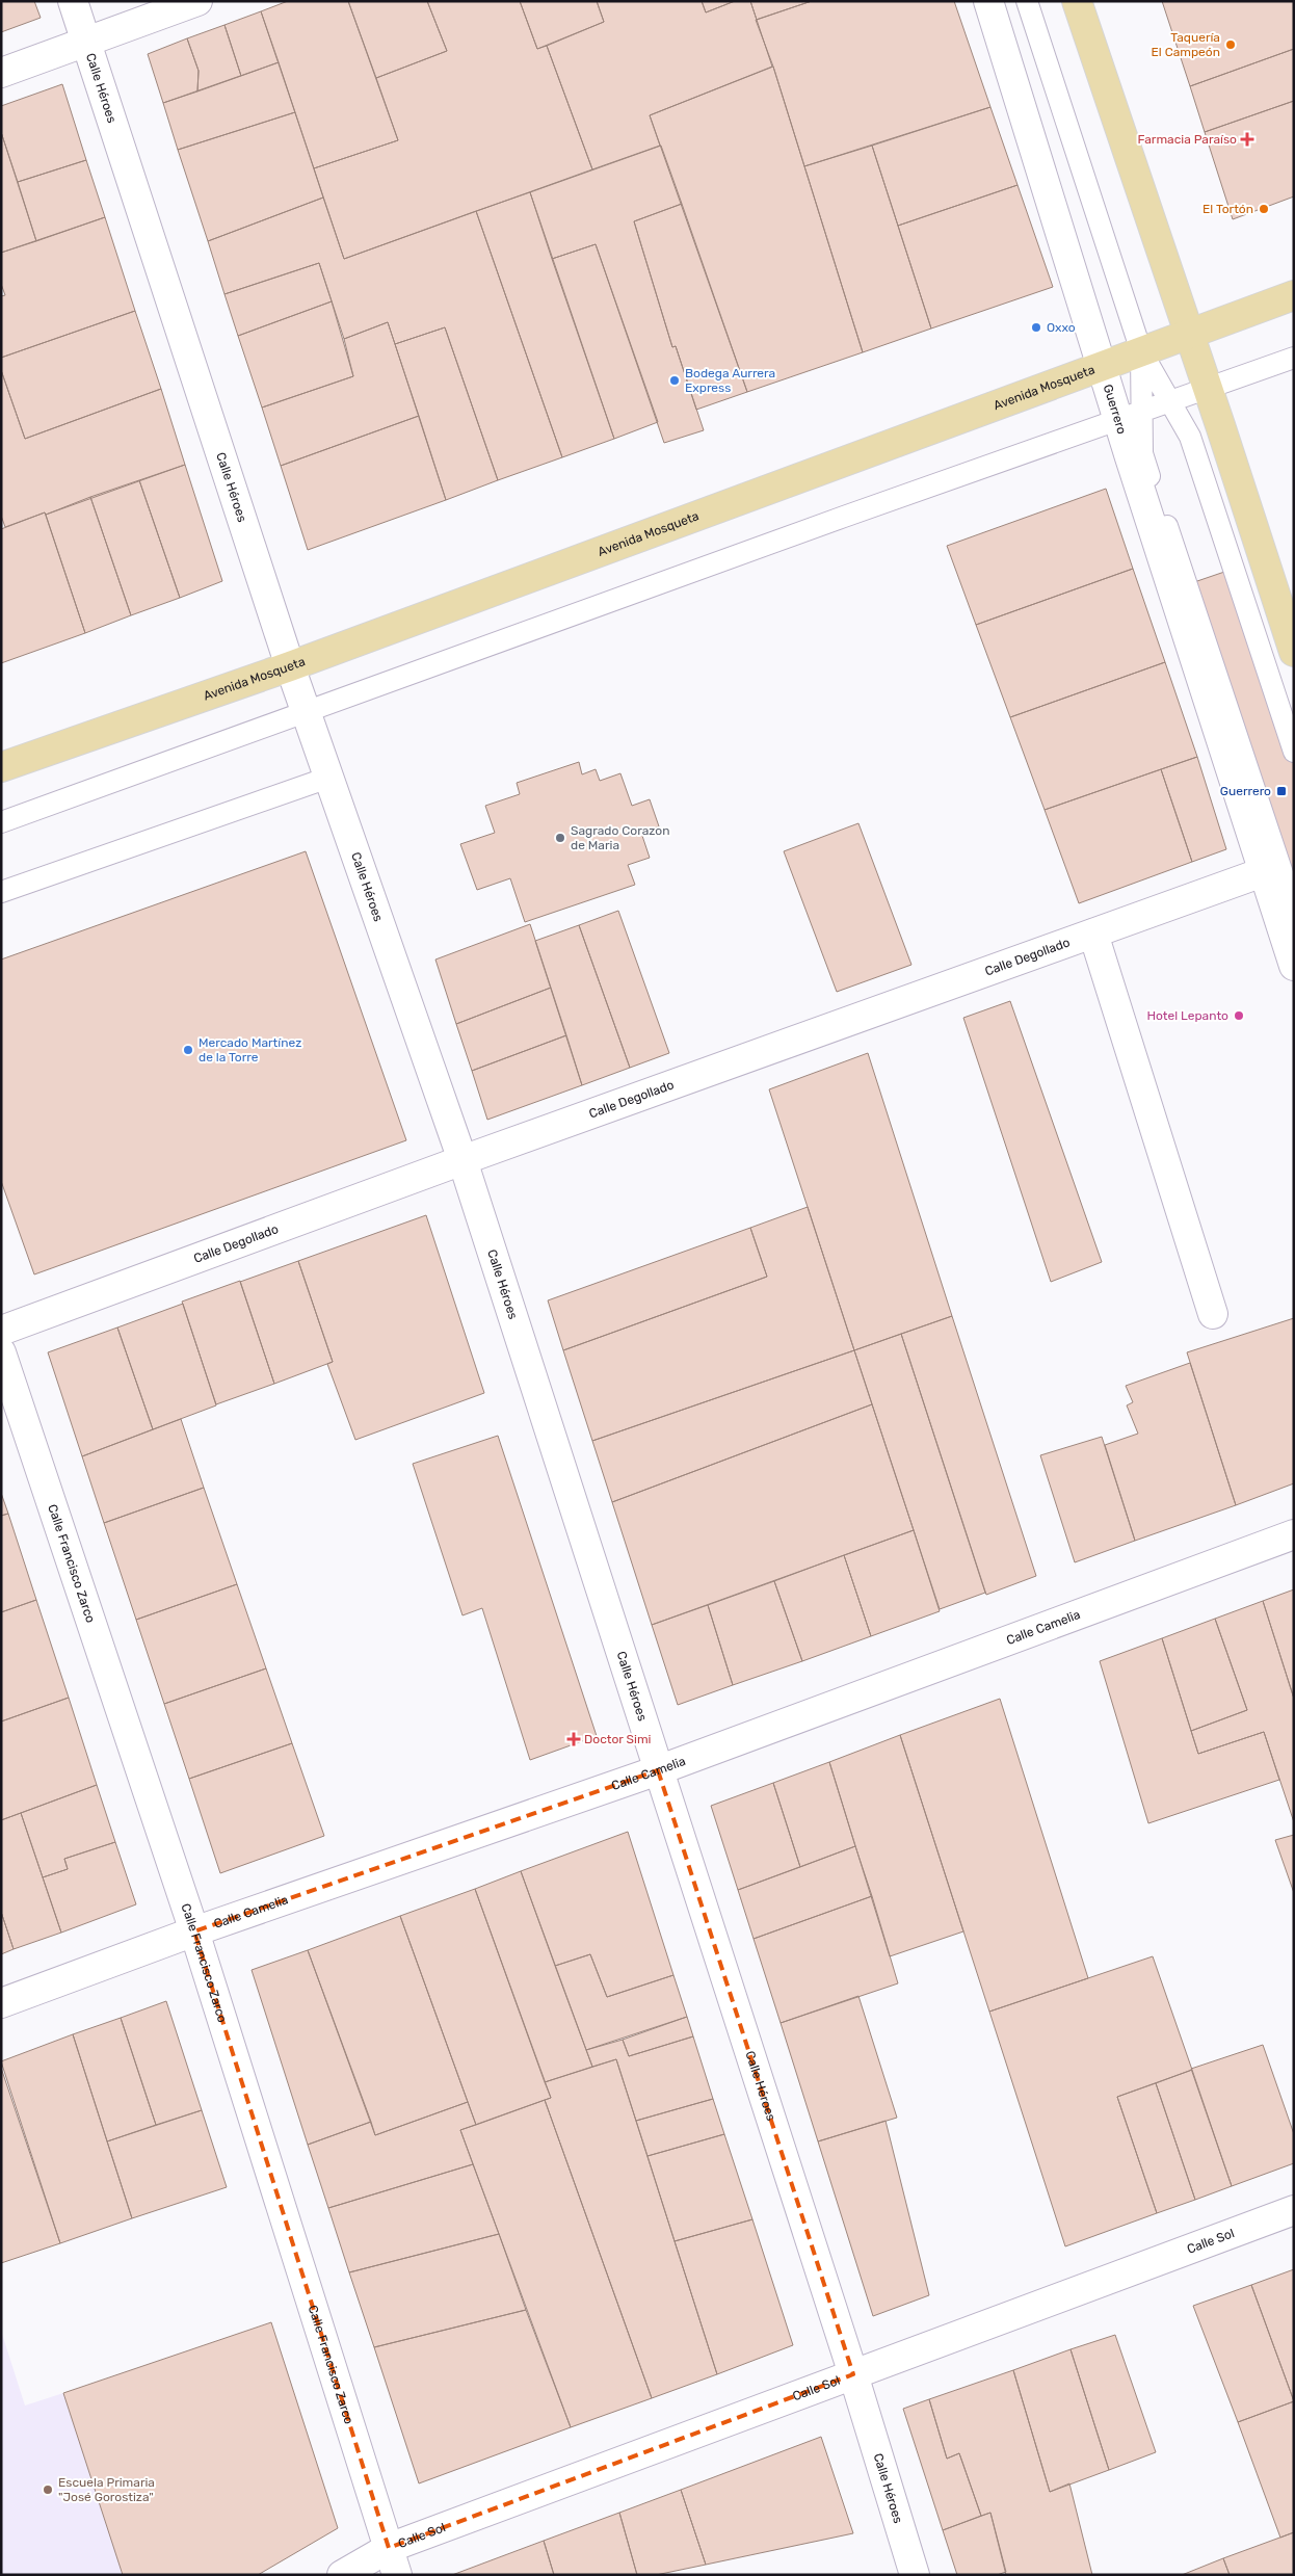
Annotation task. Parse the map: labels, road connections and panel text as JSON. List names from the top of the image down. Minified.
{"streets":{"main road":["Avenida Mosqueta"],"street":["Calle Héroes","Guerrero","Calle Degollado","Calle Francisco Zarco","Calle Camelia","Calle Sol"]},"crossings":[["Calle Héroes","Avenida Mosqueta"],["Calle Héroes","Calle Degollado"],["Calle Héroes","Calle Camelia"],["Calle Héroes","Calle Sol"],["Avenida Mosqueta","Guerrero"],["Guerrero","Calle Degollado"],["Calle Francisco Zarco","Calle Camelia"],["Calle Francisco Zarco","Calle Sol"]],"places":{"other":["Taquería El Campeón","El Tortón","Oxxo","Bodega Aurrera Express","Sagrado Corazon de Maria","Hotel Lepanto","Mercado Martínez de la Torre","Escuela Primaria \"José Gorostiza\""],"health":["Farmacia Paraíso","Doctor Simi"],"transit":["Guerrero"]}}
